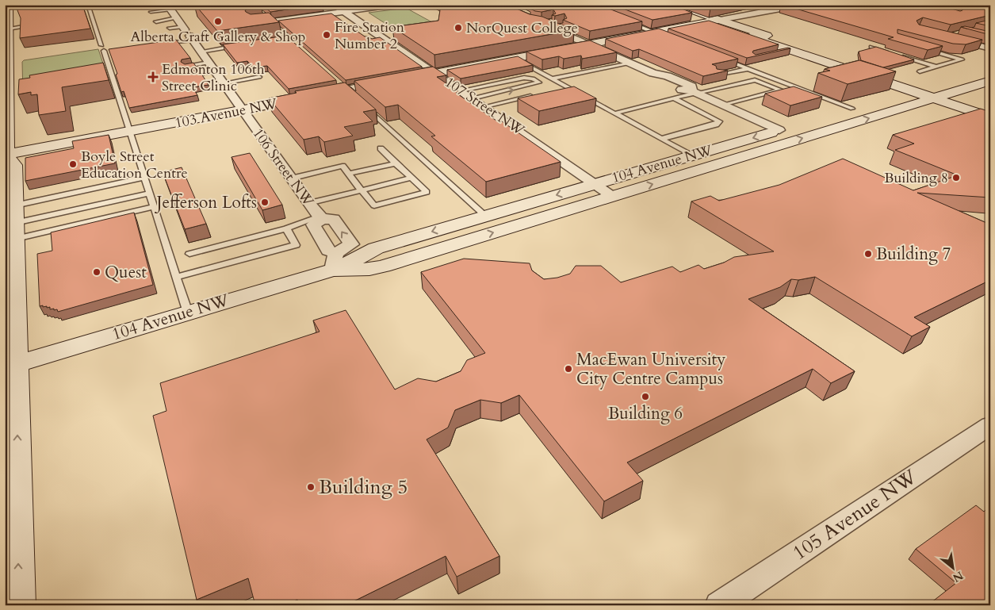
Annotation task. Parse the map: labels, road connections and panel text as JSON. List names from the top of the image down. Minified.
{"streets":{"main road":["103 Avenue NW","104 Avenue NW"],"street":["107 Street NW","106 Street NW","105 Avenue NW"]},"crossings":[["107 Street NW","103 Avenue NW"],["107 Street NW","104 Avenue NW"],["103 Avenue NW","106 Street NW"],["104 Avenue NW","106 Street NW"]],"places":{"other":["Alberta Craft Gallery & Shop","NorQuest College","Fire Station Number 2","Boyle Street Education Centre","Building 8","Jefferson Lofts","Building 7","Quest","MacEwan University City Centre Campus","Building 6","Building 5"],"health":["Edmonton 106th Street Clinic"]},"north":"bottom right"}
